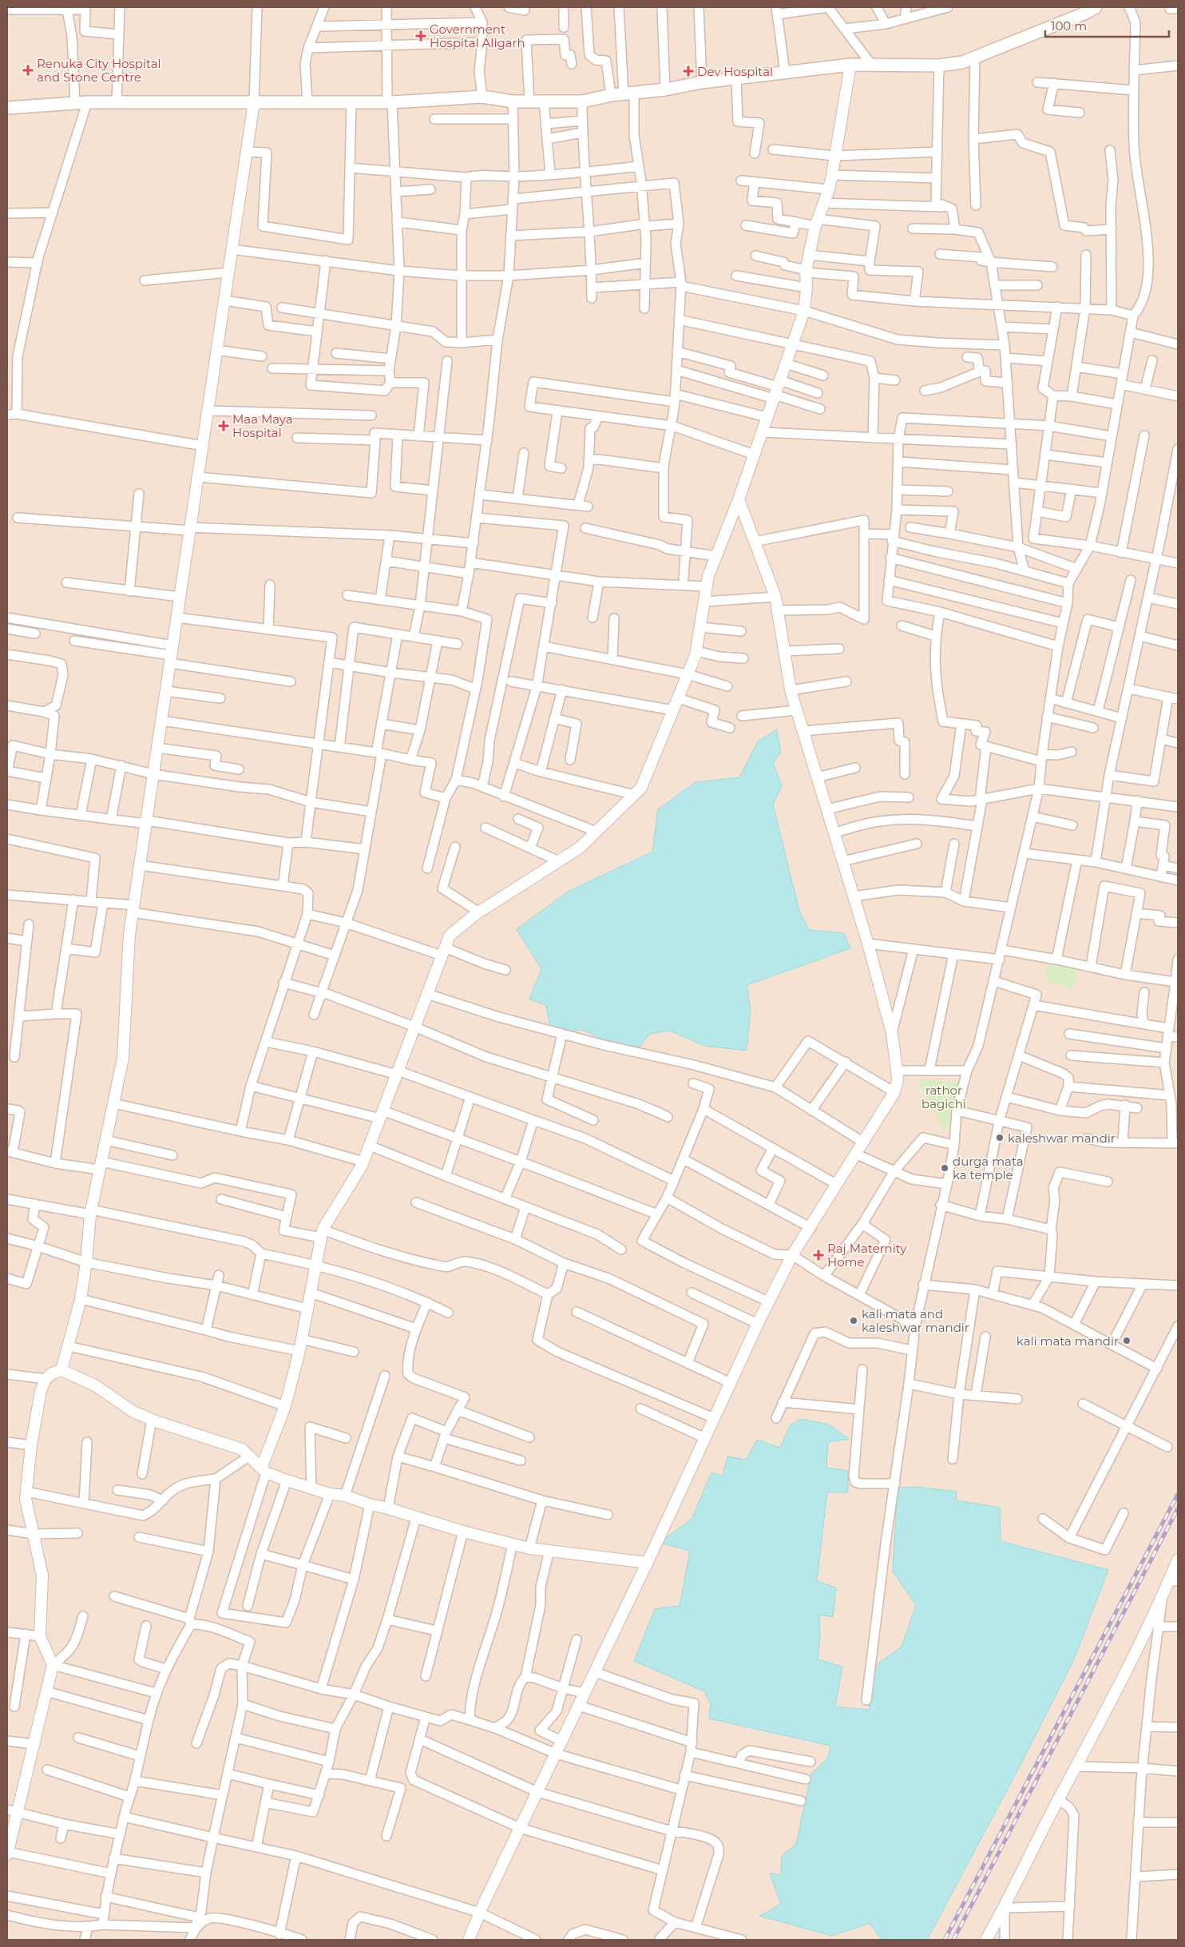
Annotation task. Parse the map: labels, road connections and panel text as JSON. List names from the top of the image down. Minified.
{"parks":["rathor bagichi"],"places":{"health":["Government Hospital Aligarh","Renuka City Hospital and Stone Centre","Dev Hospital","Maa Maya Hospital","Raj Maternity Home"],"other":["kaleshwar mandir","durga mata ka temple","kali mata and kaleshwar mandir","kali mata mandir"]},"scale_bar":"100 m"}
